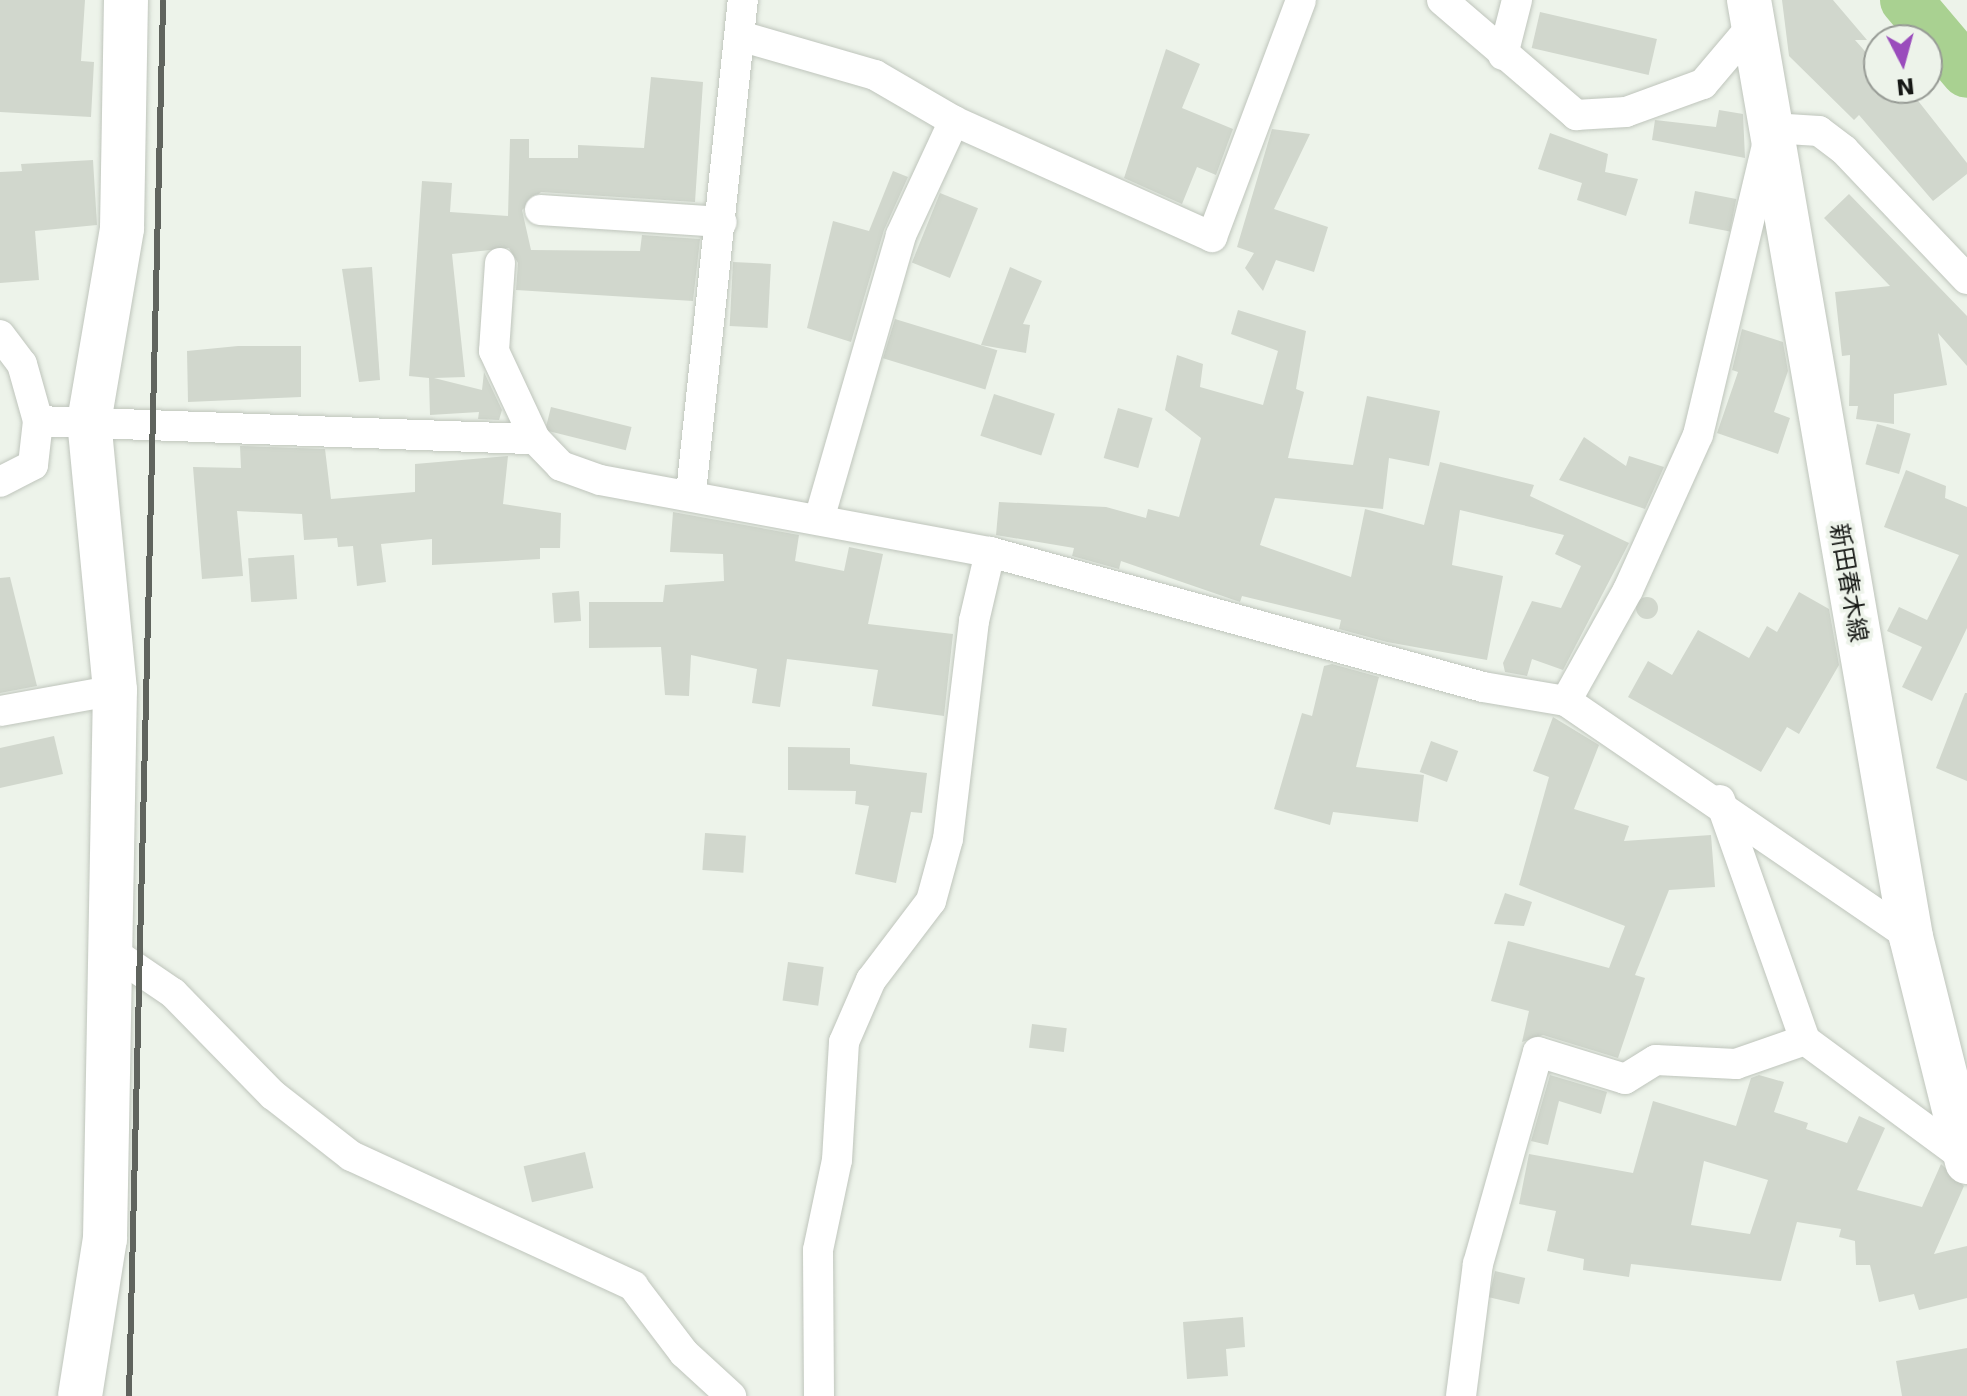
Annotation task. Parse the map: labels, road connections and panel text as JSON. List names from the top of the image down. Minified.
{"streets":{"street":["新田春木線"]},"north":"bottom"}
